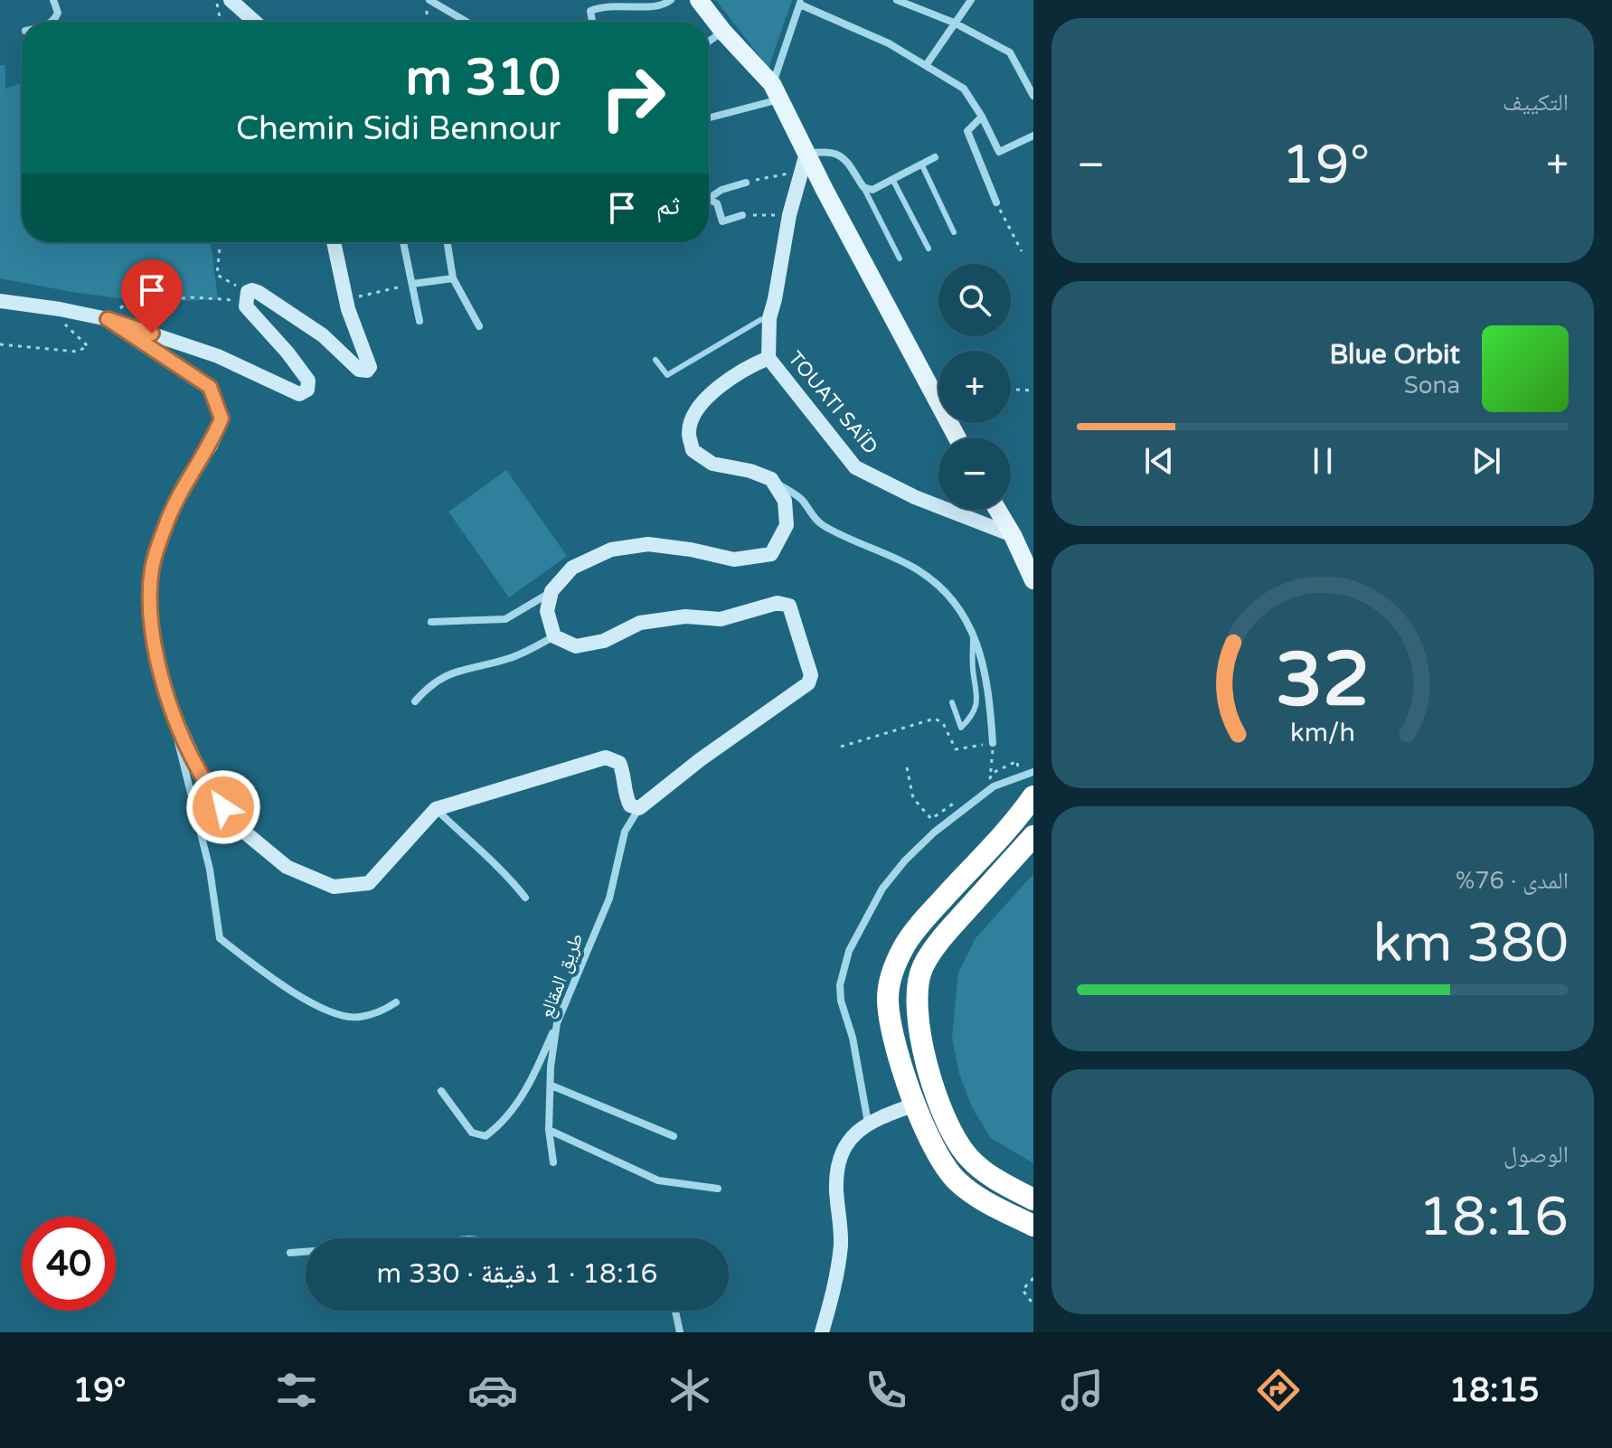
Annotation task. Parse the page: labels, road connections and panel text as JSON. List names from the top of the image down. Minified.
{"streets":{"street":["TOUATI SAÏD","طريق المقالع"]},"page":{"tile":["التكييف",["المدى · 76%","380 km"],["الوصول","18:16"]],"turn":["310 m","Chemin Sidi Bennour"],"heat":["−","19°","+"],"then":"ثم","map_buttons":["+","−"],"song":["Blue Orbit","Sona"],"limit":"40","trip":"18:16 · 1 دقيقة · 330 m","tabs":["18:15","19°"],"gauge":["32","km/h"]}}
